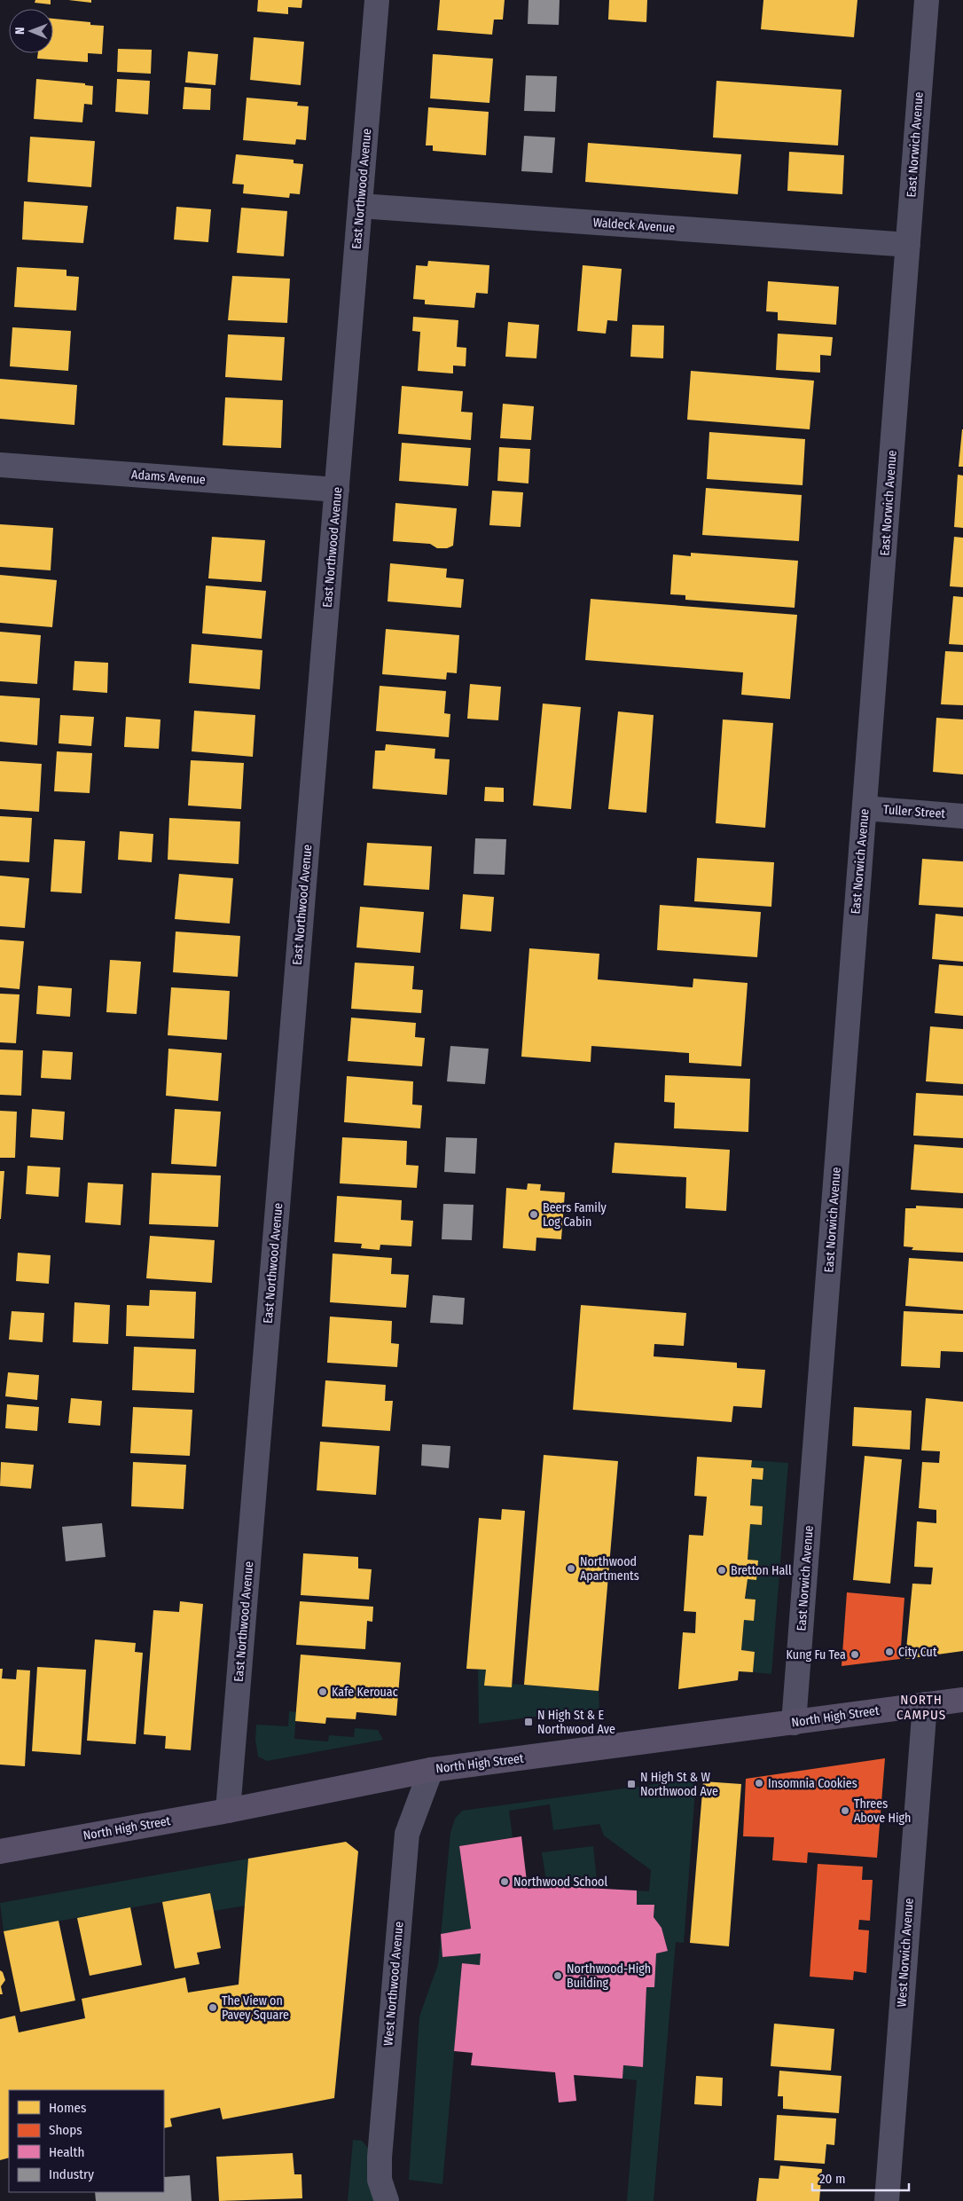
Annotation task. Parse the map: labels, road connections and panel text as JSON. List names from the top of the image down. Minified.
{"streets":{"main road":["North High Street"],"street":["East Norwich Avenue","East Northwood Avenue","Waldeck Avenue","Adams Avenue","Tuller Street","West Norwich Avenue","West Northwood Avenue"]},"crossings":[["East Norwich Avenue","Waldeck Avenue"],["East Norwich Avenue","Tuller Street"],["East Norwich Avenue","North High Street"],["East Northwood Avenue","Waldeck Avenue"],["East Northwood Avenue","Adams Avenue"],["East Northwood Avenue","North High Street"],["North High Street","West Norwich Avenue"],["North High Street","West Northwood Avenue"]],"districts":["NORTH CAMPUS"],"places":{"other":["Beers Family Log Cabin","Northwood Apartments","Bretton Hall","City Cut","Kung Fu Tea","Kafe Kerouac","Insomnia Cookies","Threes Above High","Northwood School","Northwood-High Building","The View on Pavey Square"],"transit":["N High St & E Northwood Ave","N High St & W Northwood Ave"]},"legend":["Homes","Shops","Health","Industry"],"scale_bar":"20 m","north":"left"}
